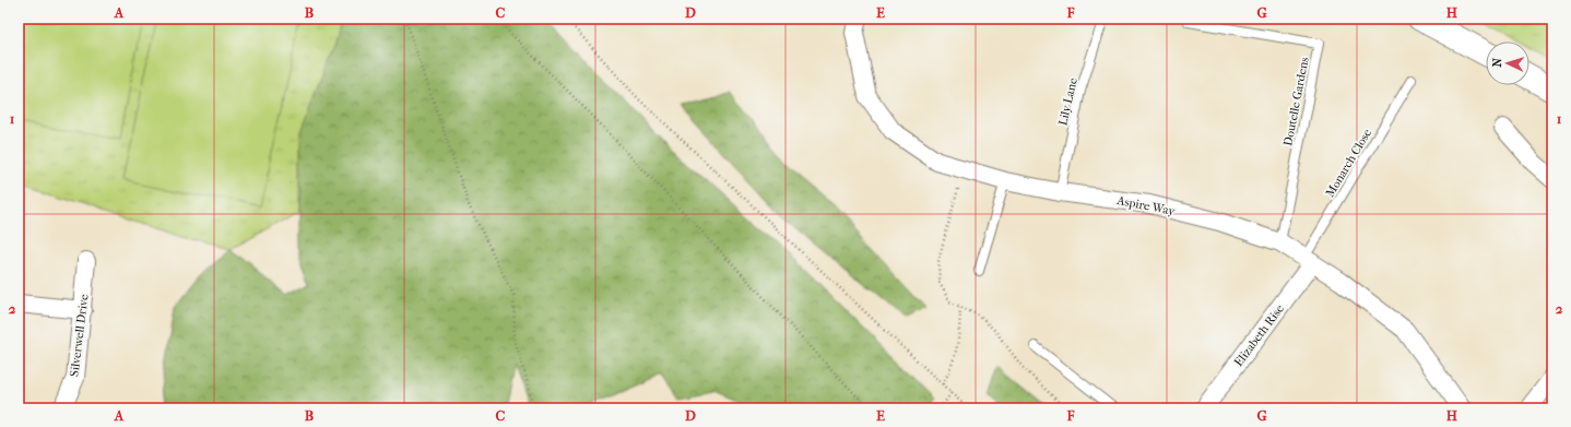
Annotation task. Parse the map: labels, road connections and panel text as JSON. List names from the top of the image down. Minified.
{"streets":{"street":["Aspire Way","Silverwell Drive","Elizabeth Rise"],"lane":["Lily Lane","Doutelle Gardens","Monarch Close"]},"crossings":[["Lily Lane","Aspire Way"],["Doutelle Gardens","Aspire Way"],["Monarch Close","Aspire Way"],["Monarch Close","Elizabeth Rise"],["Aspire Way","Elizabeth Rise"]],"north":"left","grid":{"columns":["A","B","C","D","E","F","G","H"],"rows":["1","2"]}}
